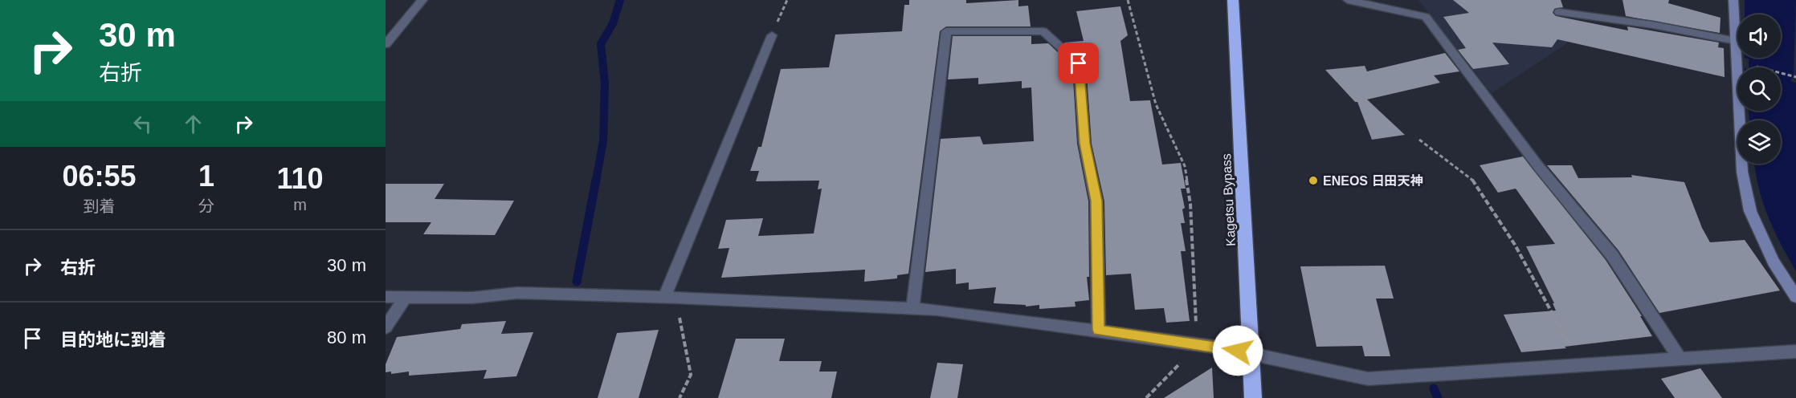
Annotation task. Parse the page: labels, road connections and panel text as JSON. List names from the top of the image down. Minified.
{"streets":{"highway":["Kagetsu Bypass"]},"places":["ENEOS 日田天神"],"page":{"turn":["30 m","右折"],"eta":["06:55","到着","1","分","110","m"],"list":[{"name":"右折","value":"30 m"},{"name":"目的地に到着","value":"80 m"}]}}
